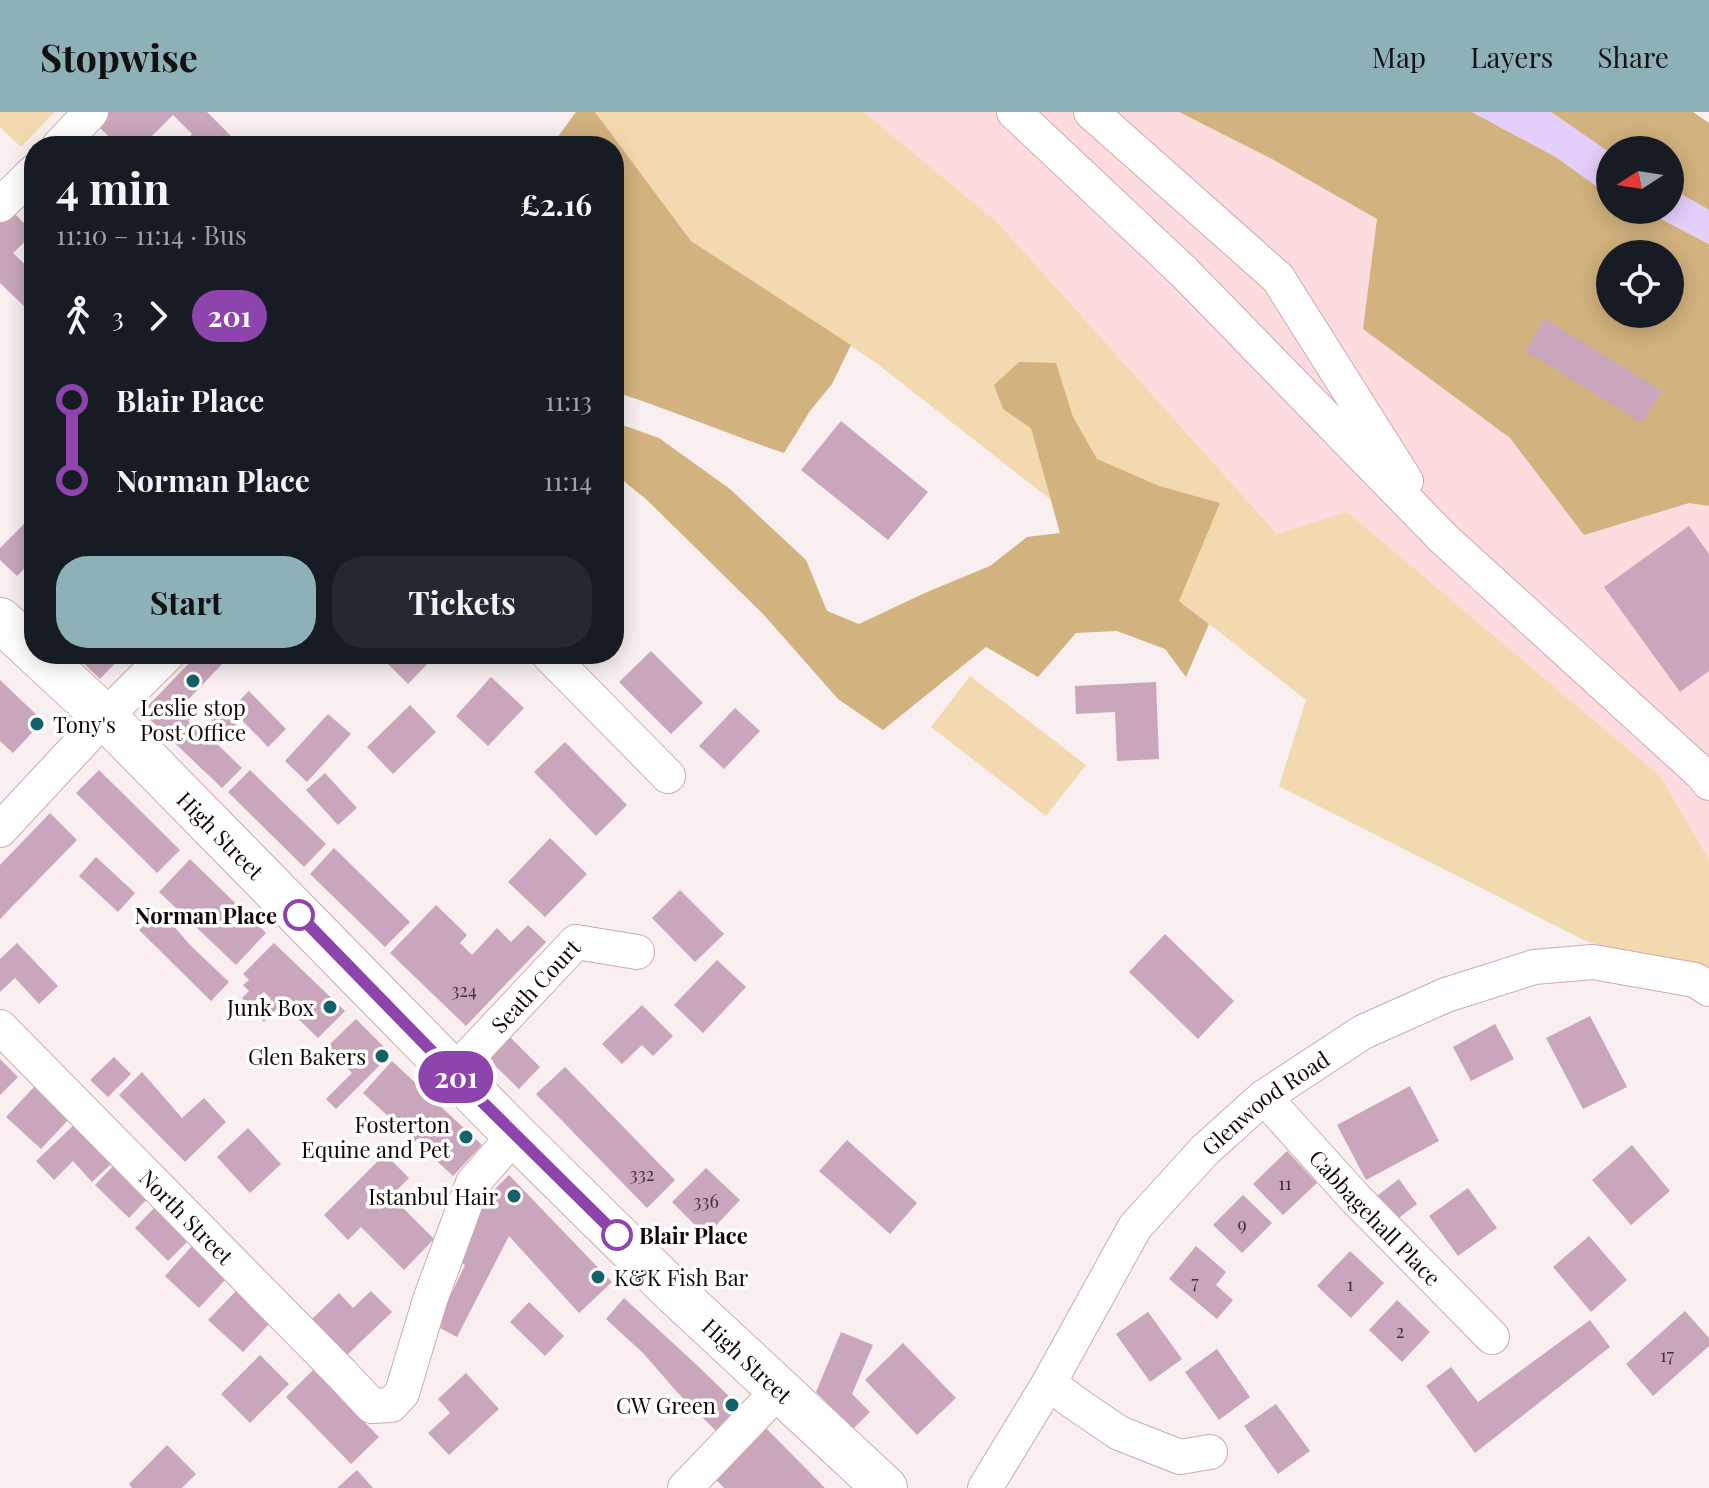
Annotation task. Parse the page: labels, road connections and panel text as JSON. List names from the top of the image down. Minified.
{"streets":{"main road":["High Street"],"street":["Seath Court","Glenwood Road","North Street","Cabbagehall Place"]},"crossings":[["High Street","Seath Court"],["High Street","North Street"],["Glenwood Road","Cabbagehall Place"]],"places":["Leslie stop Post Office","Tony's","Norman Place","Junk Box","Glen Bakers","Fosterton Equine and Pet","Istanbul Hair","Blair Place","K&K Fish Bar","CW Green"],"lines":["bus line 201"],"house_numbers":["324","332","11","336","9","7","1","2","17"],"north":"left","page":{"header":"Stopwise","nav":["Map","Layers","Share"],"on_map":"201","heading":["4 min","11:10 – 11:14 · Bus","£2.16"],"legs":["3","201"],"list":[{"name":"Blair Place","value":"11:13"},{"name":"Norman Place","value":"11:14"}],"buttons":["Start","Tickets"]}}
